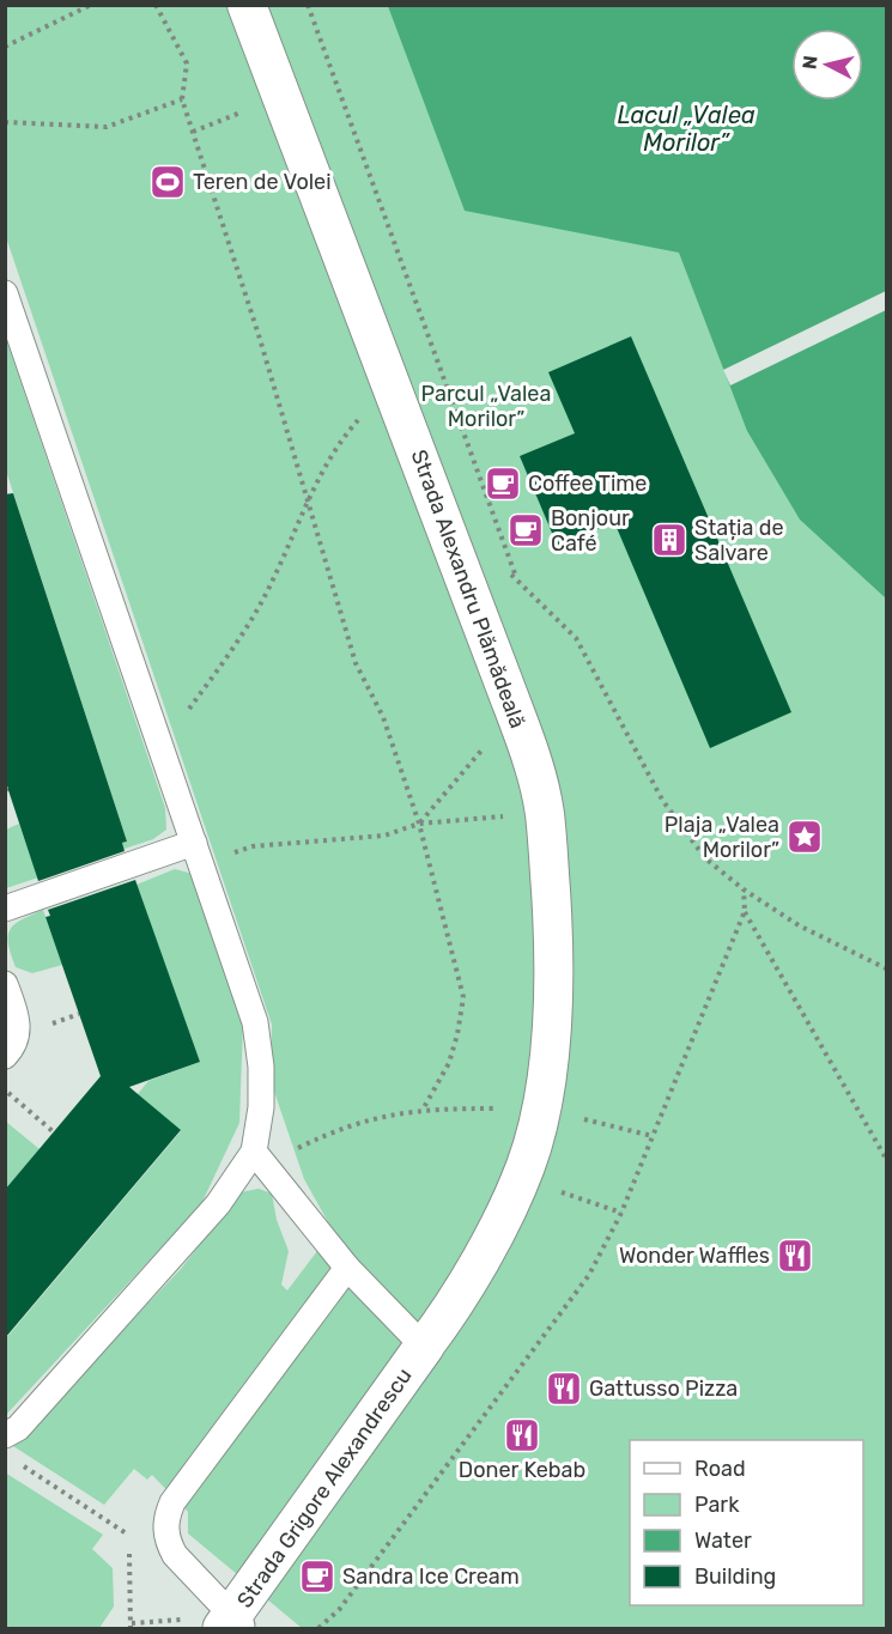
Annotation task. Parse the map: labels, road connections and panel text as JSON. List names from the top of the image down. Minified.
{"streets":{"street":["Strada Alexandru Plămădeală","Strada Grigore Alexandrescu"]},"crossings":[["Strada Alexandru Plămădeală","Strada Grigore Alexandrescu"]],"water":["Lacul „Valea Morilor”"],"parks":["Parcul „Valea Morilor”"],"places":{"sports":["Teren de Volei"],"cafe":["Coffee Time","Bonjour Café","Sandra Ice Cream"],"building":["Stația de Salvare"],"place":["Plaja „Valea Morilor”"],"restaurant":["Wonder Waffles","Gattusso Pizza","Doner Kebab"]},"legend":["Road","Park","Water","Building"],"north":"left"}
